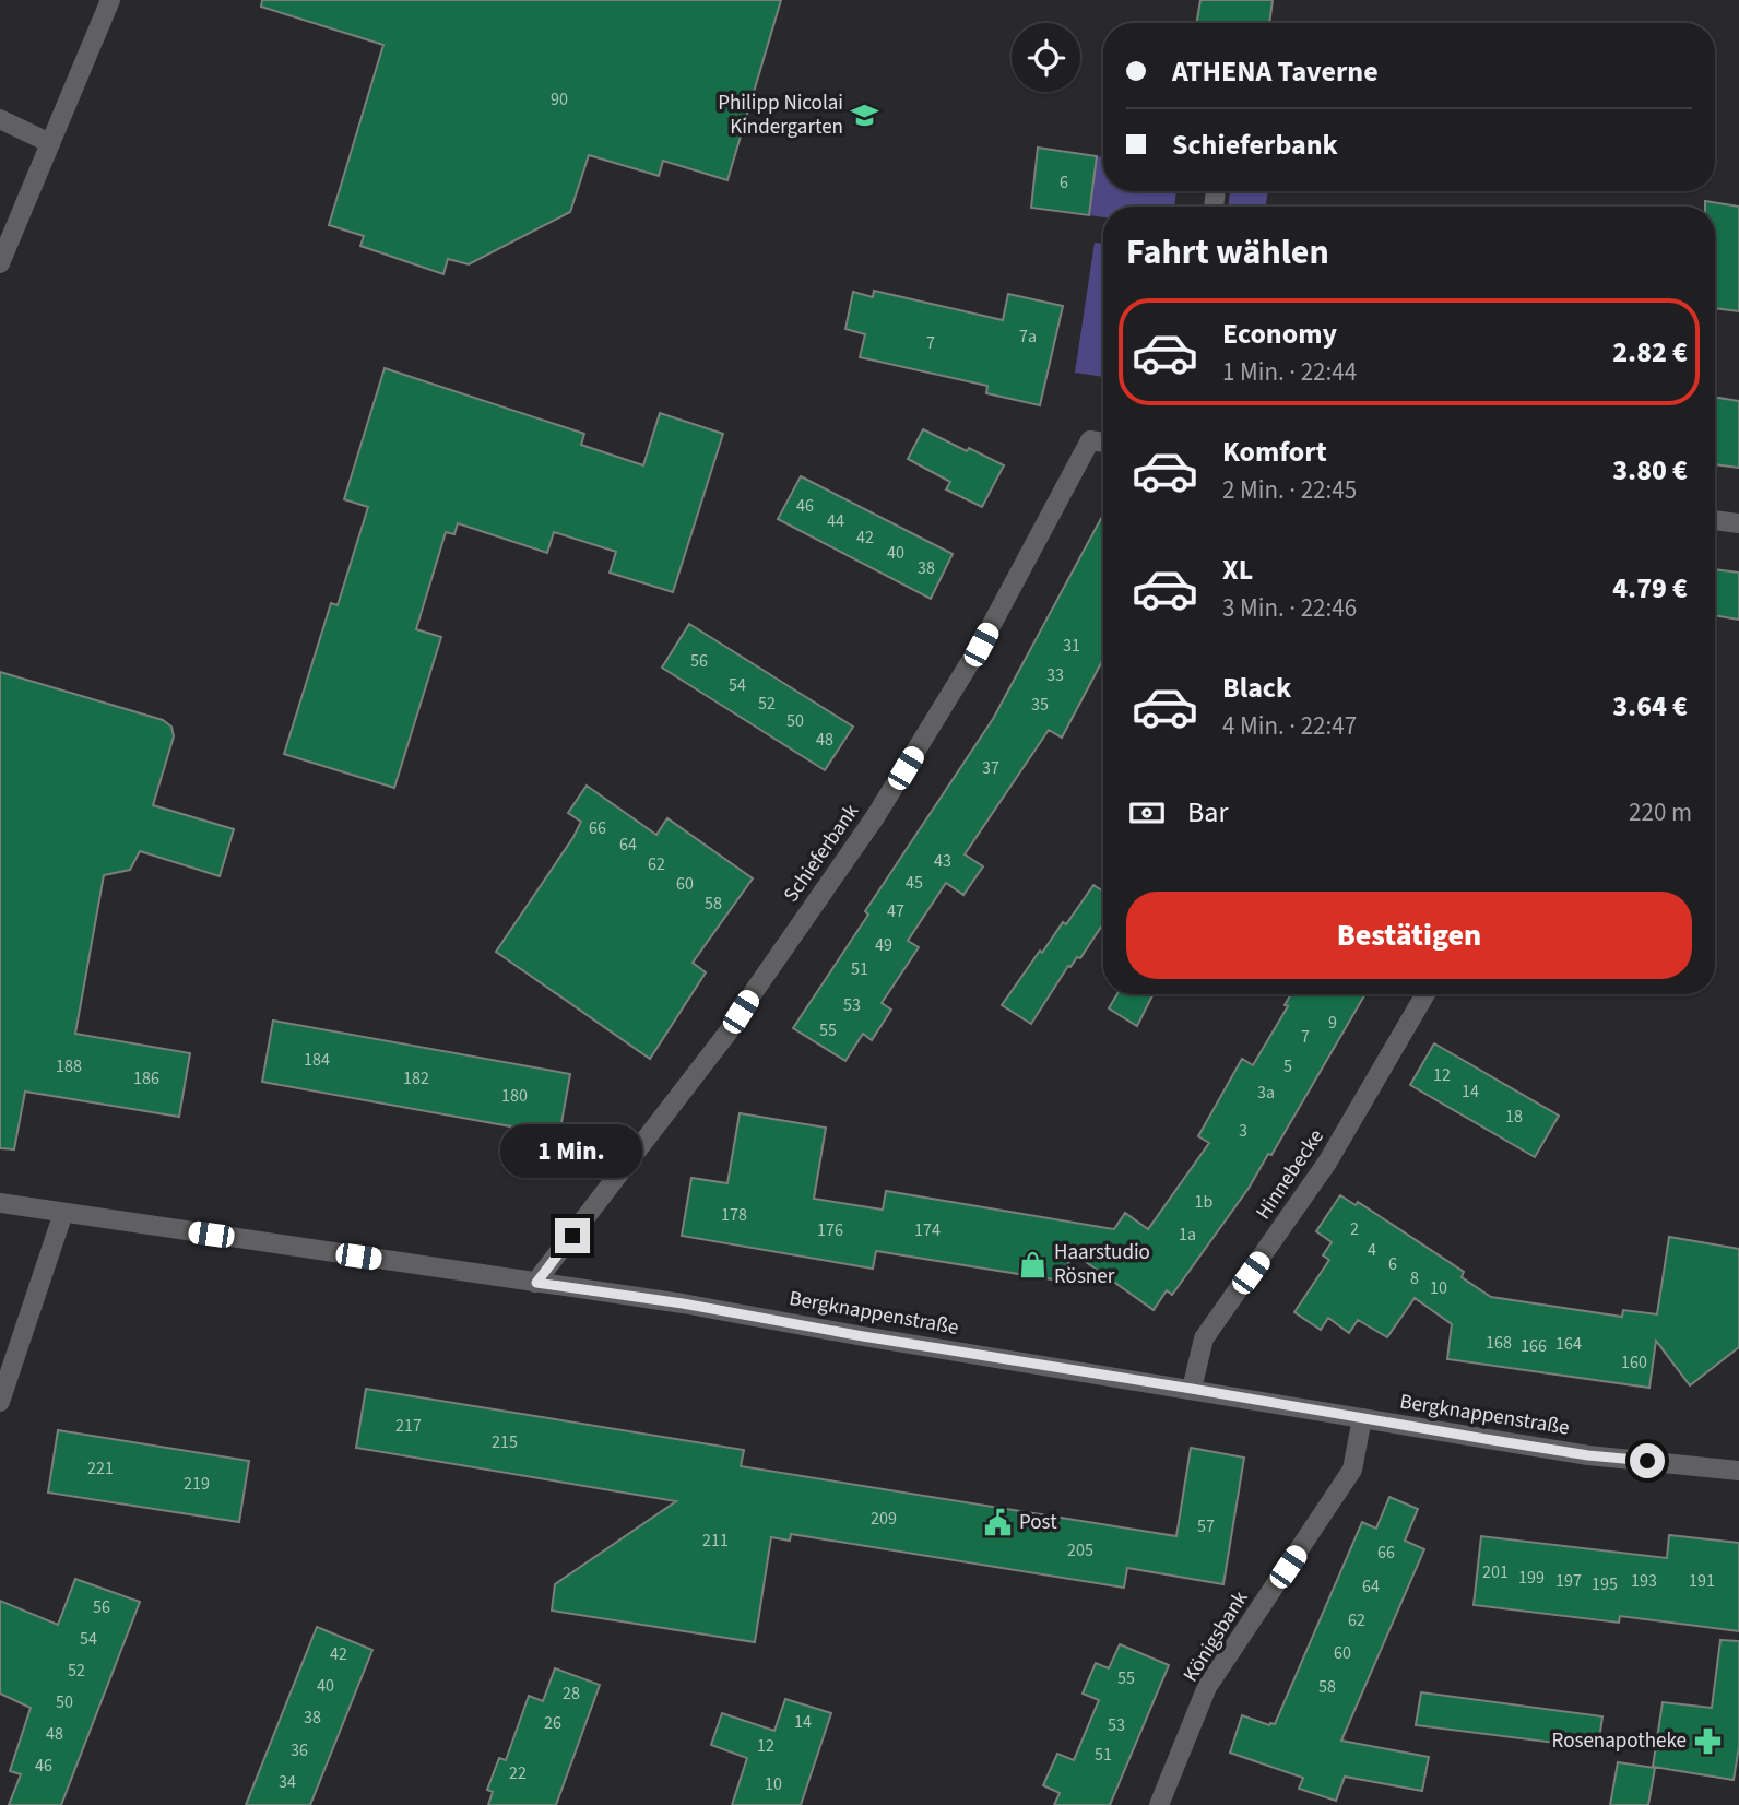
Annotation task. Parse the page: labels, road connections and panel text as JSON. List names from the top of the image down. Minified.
{"streets":{"street":["Schieferbank","Hinnebecke","Bergknappenstraße","Königsbank"]},"crossings":[["Schieferbank","Bergknappenstraße"],["Hinnebecke","Bergknappenstraße"],["Bergknappenstraße","Königsbank"]],"places":{"school or university":["Philipp Nicolai Kindergarten"],"shop":["Haarstudio Rösner"],"public building":["Post"],"pharmacy":["Rosenapotheke"]},"house_numbers":["90","6","7a","7","46","44","42","40","38","31","56","33","54","52","35","50","48","37","66","64","43","62","45","60","58","47","49","51","53","9","55","7","184","188","5","12","186","182","14","3a","180","18","3","1b","178","2","176","174","1a","4","6","8","10","168","164","166","160","217","215","221","219","209","57","211","205","66","201","199","197","193","191","195","64","56","62","54","60","42","52","55","40","58","28","50","38","14","26","53","48","12","36","51","46","22","34","10"],"page":{"banner":["ATHENA Taverne","Schieferbank"],"heading":"Fahrt wählen","list":[{"name":"Economy","note":"1 Min. · 22:44","value":"2.82 €"},{"name":"Komfort","note":"2 Min. · 22:45","value":"3.80 €"},{"name":"XL","note":"3 Min. · 22:46","value":"4.79 €"},{"name":"Black","note":"4 Min. · 22:47","value":"3.64 €"}],"pay":["Bar","220 m"],"buttons":"Bestätigen","bubble":"1 Min."}}
